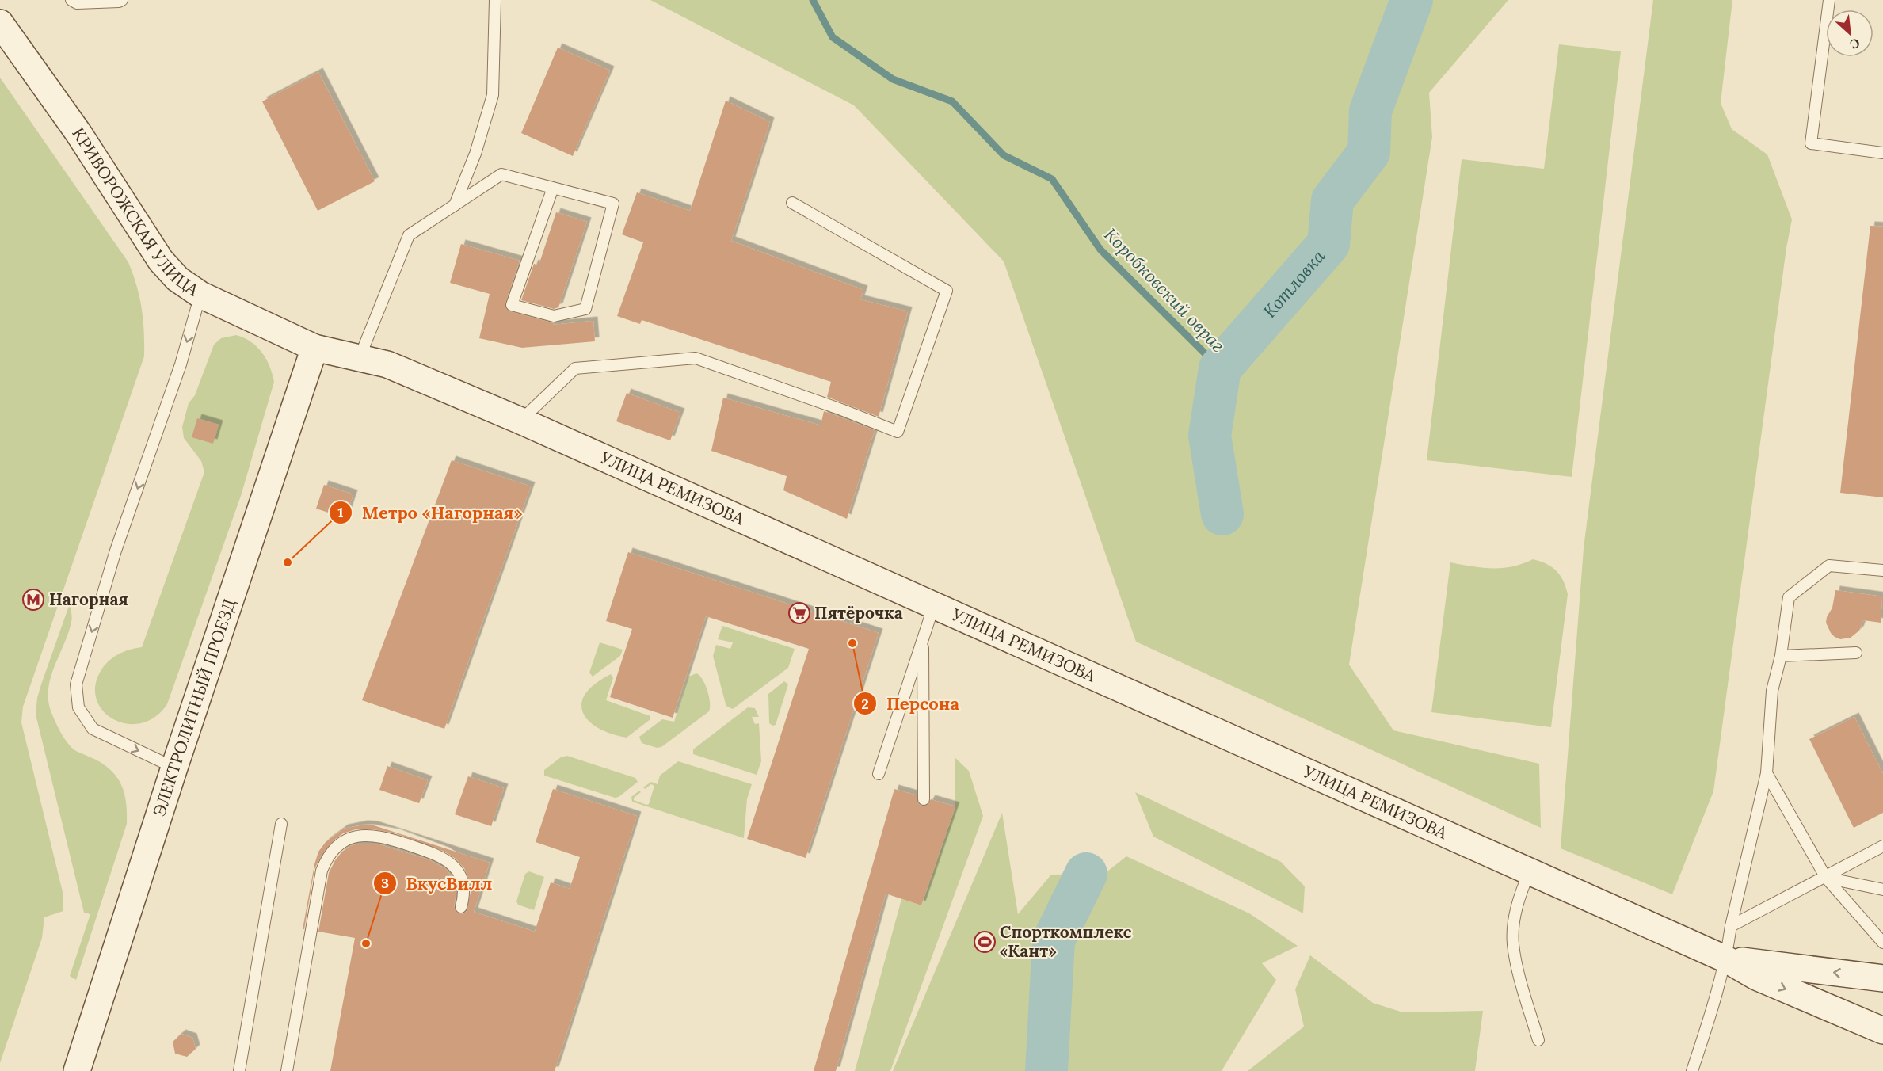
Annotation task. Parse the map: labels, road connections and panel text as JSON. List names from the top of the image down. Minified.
{"streets":{"street":["КРИВОРОЖСКАЯ УЛИЦА","УЛИЦА РЕМИЗОВА","ЭЛЕКТРОЛИТНЫЙ ПРОЕЗД"]},"crossings":[["КРИВОРОЖСКАЯ УЛИЦА","УЛИЦА РЕМИЗОВА"],["КРИВОРОЖСКАЯ УЛИЦА","ЭЛЕКТРОЛИТНЫЙ ПРОЕЗД"],["УЛИЦА РЕМИЗОВА","ЭЛЕКТРОЛИТНЫЙ ПРОЕЗД"]],"water":["Котловка","Коробковский овраг"],"places":{"other":["Метро «Нагорная»","Персона","ВкусВилл"],"metro station":["Нагорная"],"supermarket":["Пятёрочка"],"sports":["Спорткомплекс «Кант»"]},"north":"bottom right"}
